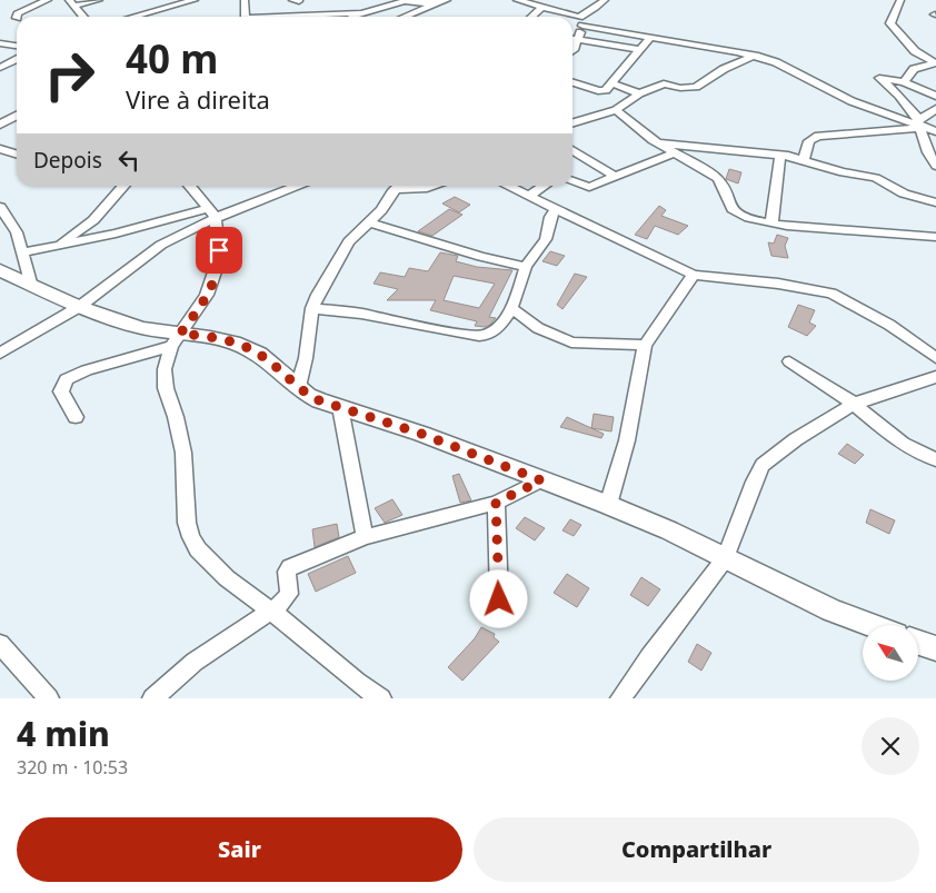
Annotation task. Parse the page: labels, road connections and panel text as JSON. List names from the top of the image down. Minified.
{"north":"top left","page":{"turn":["40 m","Vire à direita"],"then":"Depois","heading":["4 min","320 m · 10:53"],"buttons":["Sair","Compartilhar"]}}
